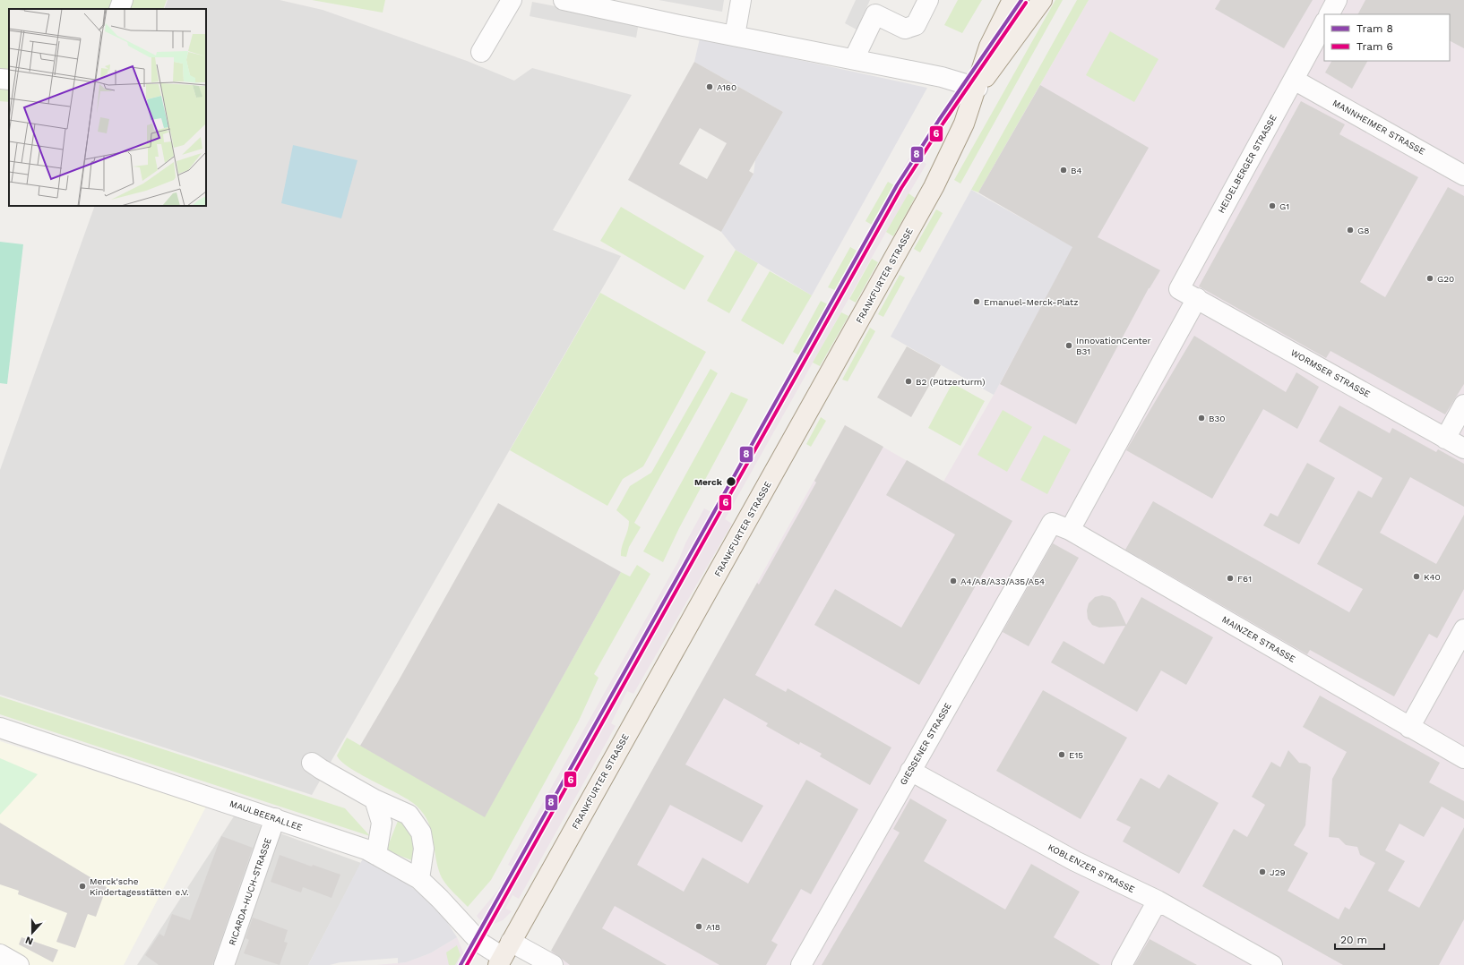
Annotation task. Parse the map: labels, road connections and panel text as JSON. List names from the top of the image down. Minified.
{"streets":{"main road":["FRANKFURTER STRASSE"],"street":["MANNHEIMER STRASSE","HEIDELBERGER STRASSE","WORMSER STRASSE","MAINZER STRASSE","GIESSENER STRASSE","MAULBEERALLEE","KOBLENZER STRASSE","RICARDA-HUCH-STRASSE"]},"crossings":[["MANNHEIMER STRASSE","HEIDELBERGER STRASSE"],["HEIDELBERGER STRASSE","WORMSER STRASSE"],["FRANKFURTER STRASSE","MAULBEERALLEE"],["MAINZER STRASSE","GIESSENER STRASSE"],["GIESSENER STRASSE","KOBLENZER STRASSE"],["MAULBEERALLEE","RICARDA-HUCH-STRASSE"]],"places":["A160","B4","G1","G8","G20","Emanuel-Merck-Platz","InnovationCenter B31","B2 (Pützerturm)","B30","Merck","K40","F61","A4/A8/A33/A35/A54","E15","J29","Merck'sche Kindertagesstätten e.V.","A18"],"lines":["tram line 8","tram line 6"],"legend":["Tram 8","Tram 6"],"scale_bar":"20 m","north":"bottom"}
